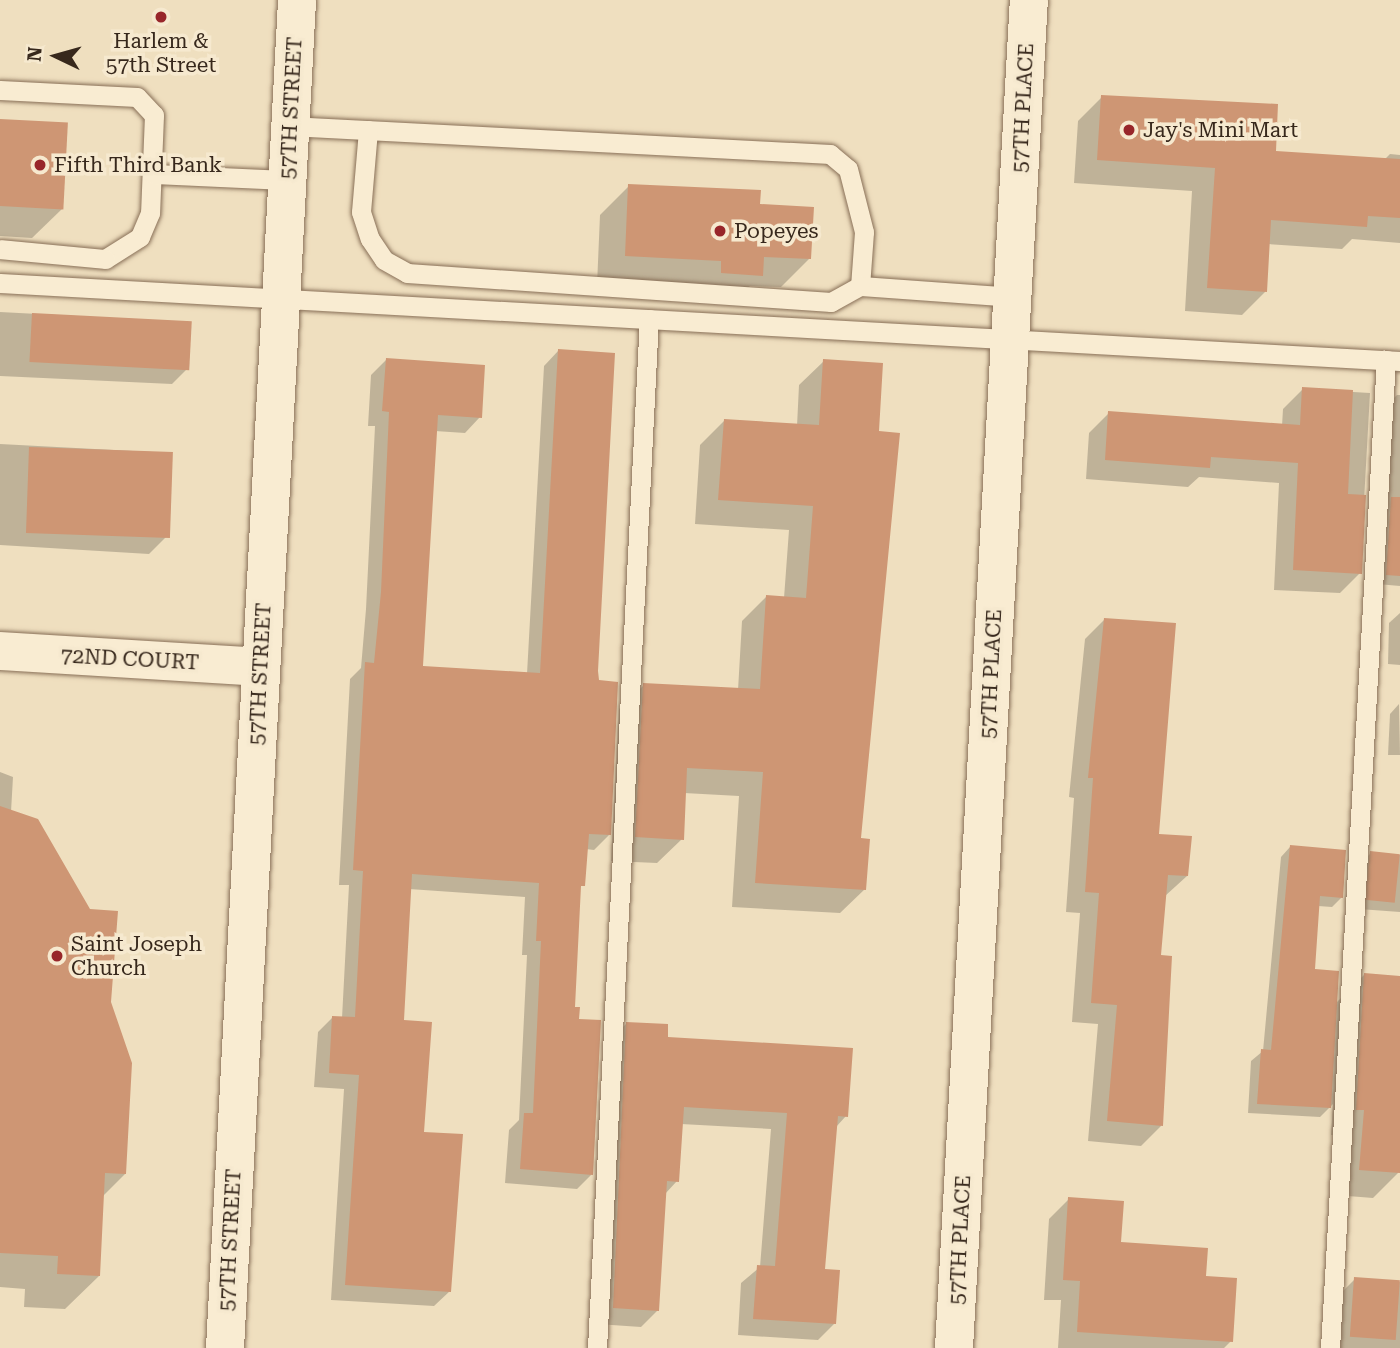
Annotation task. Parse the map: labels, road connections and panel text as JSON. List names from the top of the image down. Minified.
{"streets":{"street":["57TH STREET","57TH PLACE","72ND COURT"]},"crossings":[["57TH STREET","72ND COURT"]],"places":["Harlem & 57th Street","Jay's Mini Mart","Fifth Third Bank","Popeyes","Saint Joseph Church"],"north":"left"}
